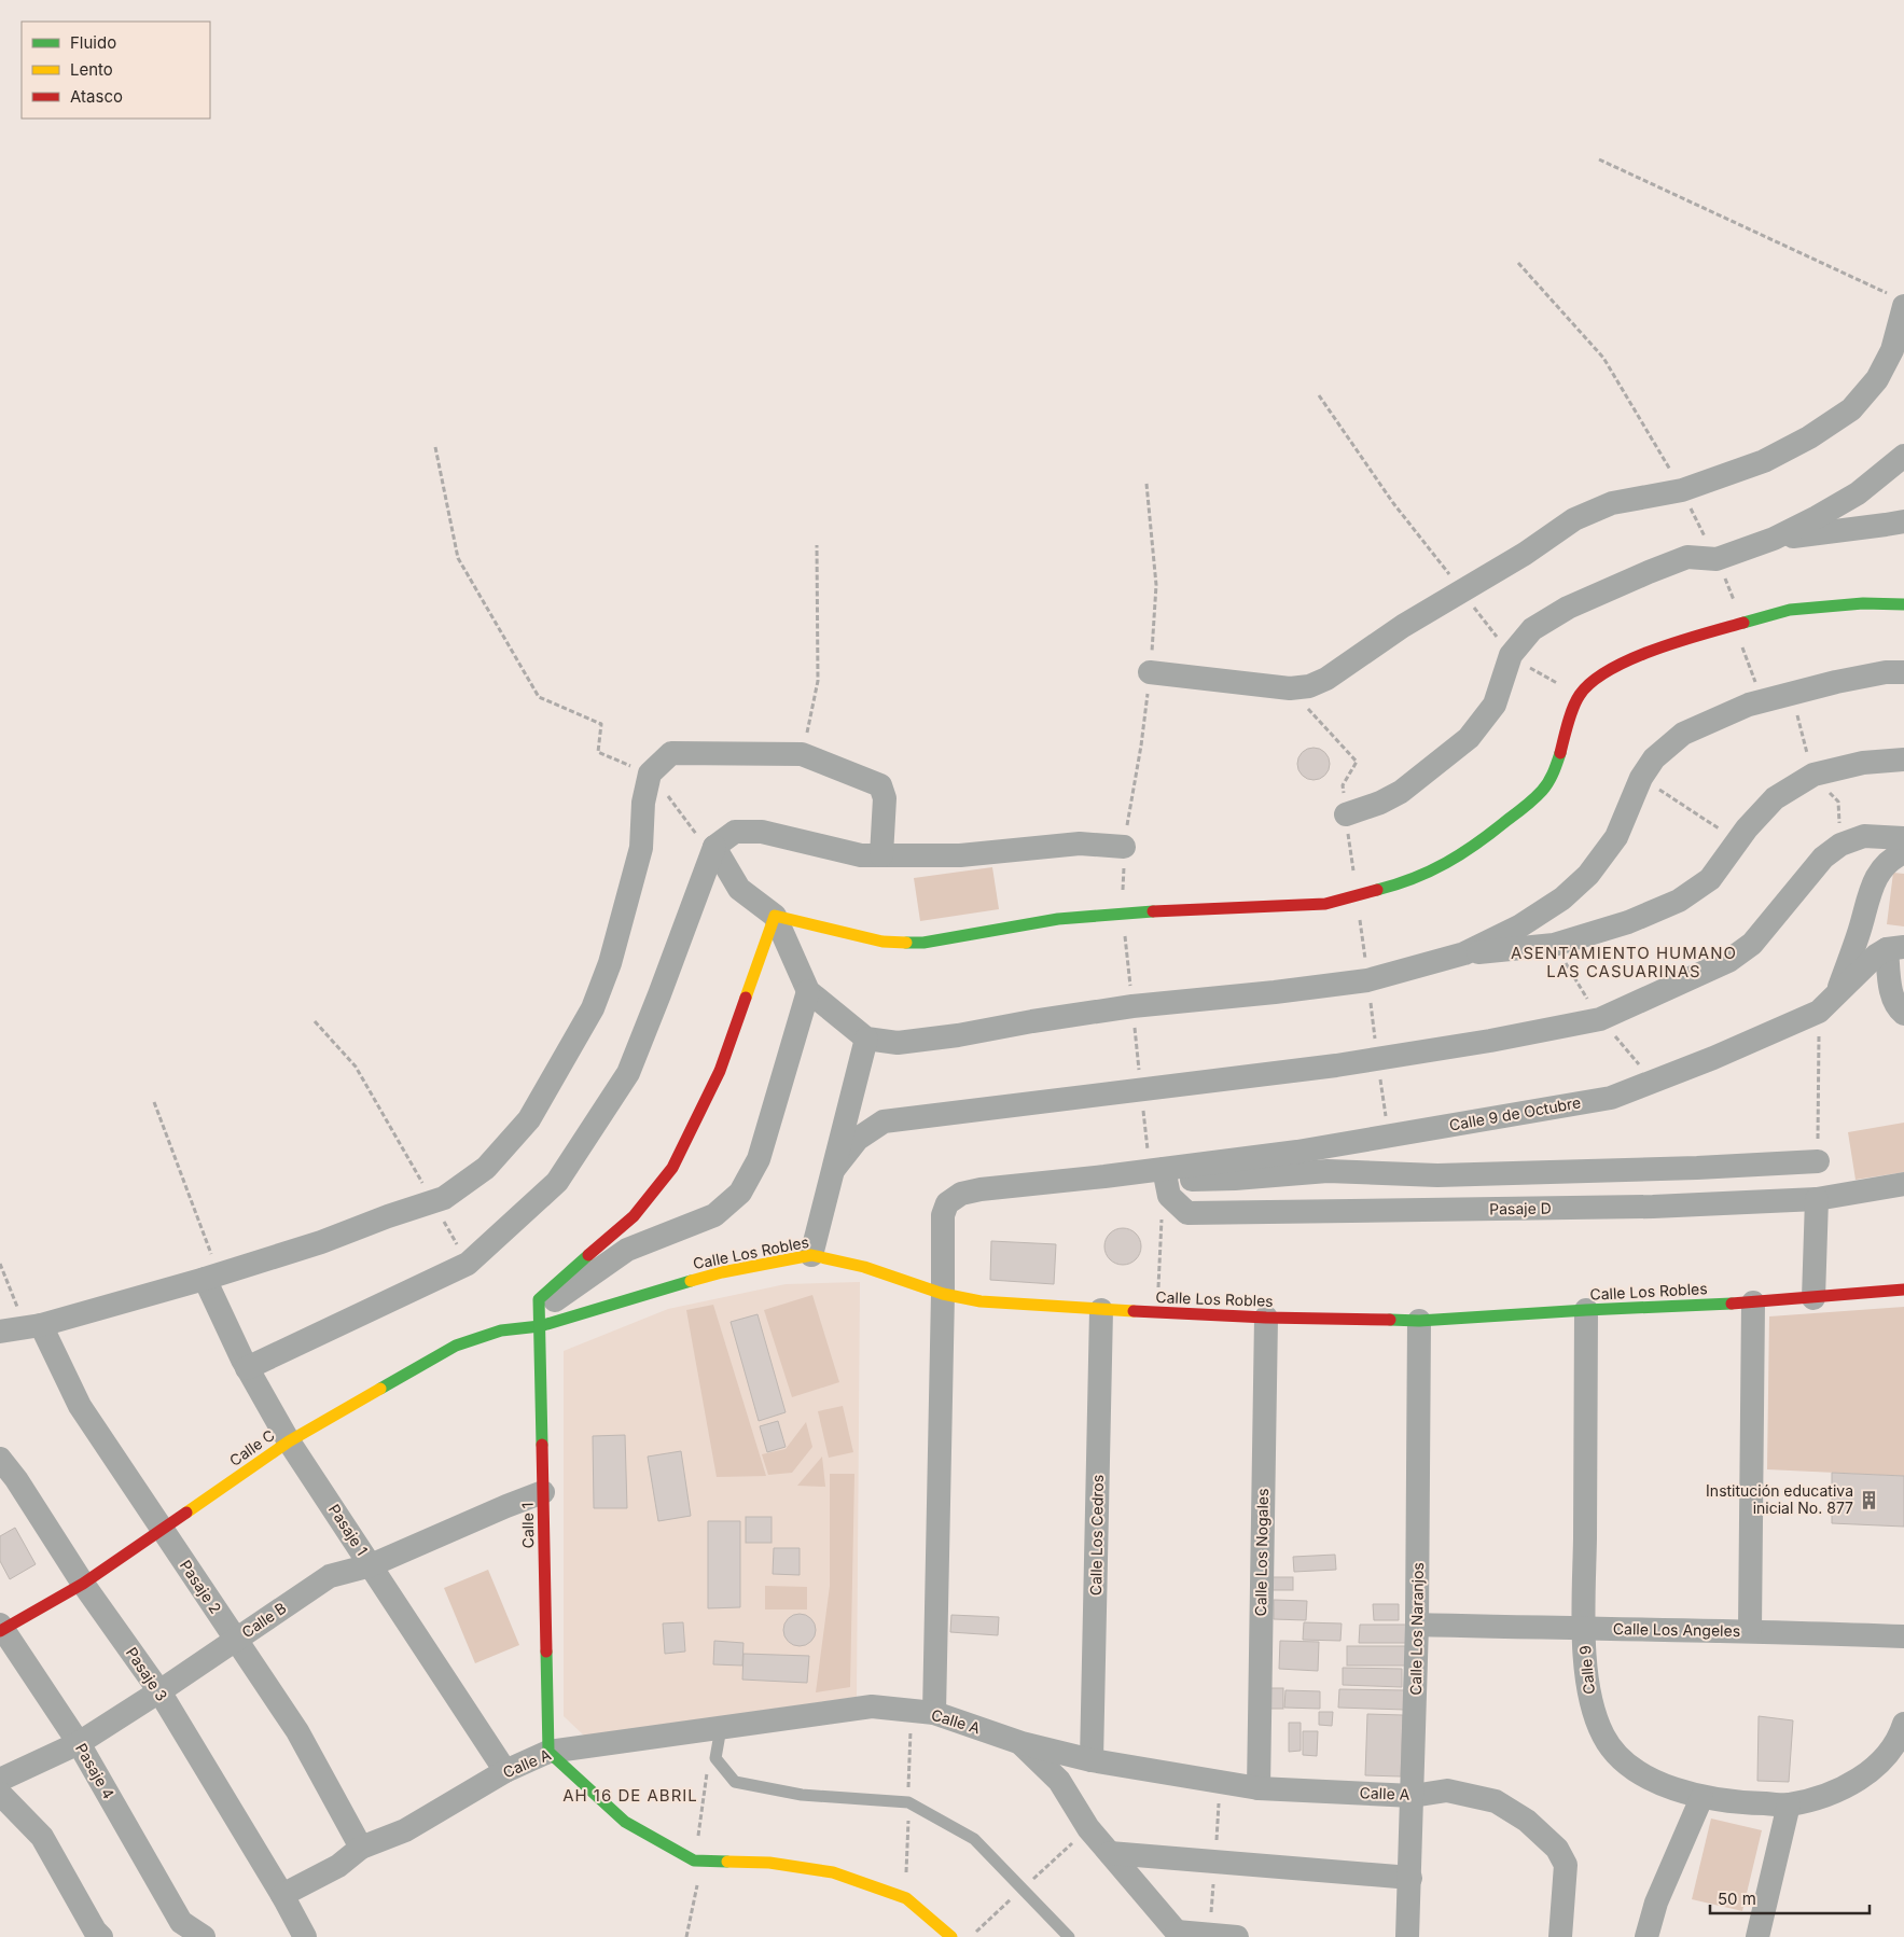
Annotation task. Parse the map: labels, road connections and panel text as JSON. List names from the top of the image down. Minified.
{"streets":{"street":["Calle 9 de Octubre","Pasaje D","Calle Los Robles","Calle C","Calle 1","Pasaje 1","Calle Los Cedros","Calle Los Nogales","Pasaje 2","Calle B","Calle Los Naranjos","Calle Los Angeles","Calle 9","Pasaje 3","Calle A","Pasaje 4"]},"crossings":[["Calle 9 de Octubre","Pasaje D"],["Calle 9 de Octubre","Calle Los Robles"],["Calle Los Robles","Calle C"],["Calle Los Robles","Calle 1"],["Calle Los Robles","Calle Los Cedros"],["Calle Los Robles","Calle Los Nogales"],["Calle Los Robles","Calle Los Naranjos"],["Calle Los Robles","Calle 9"],["Calle C","Calle 1"],["Calle C","Pasaje 1"],["Calle C","Pasaje 2"],["Calle C","Pasaje 3"],["Calle C","Pasaje 4"],["Calle 1","Calle B"],["Calle 1","Calle A"],["Pasaje 1","Calle B"],["Pasaje 1","Calle A"],["Calle Los Cedros","Calle A"],["Calle Los Nogales","Calle A"],["Pasaje 2","Calle B"],["Pasaje 2","Calle A"],["Calle B","Pasaje 3"],["Calle B","Pasaje 4"],["Calle Los Naranjos","Calle Los Angeles"],["Calle Los Naranjos","Calle A"],["Calle Los Angeles","Calle 9"],["Pasaje 3","Calle A"]],"districts":["ASENTAMIENTO HUMANO LAS CASUARINAS","AH 16 DE ABRIL"],"places":{"building":["Institución educativa inicial No. 877"]},"legend":["Fluido","Lento","Atasco"],"scale_bar":"50 m"}
